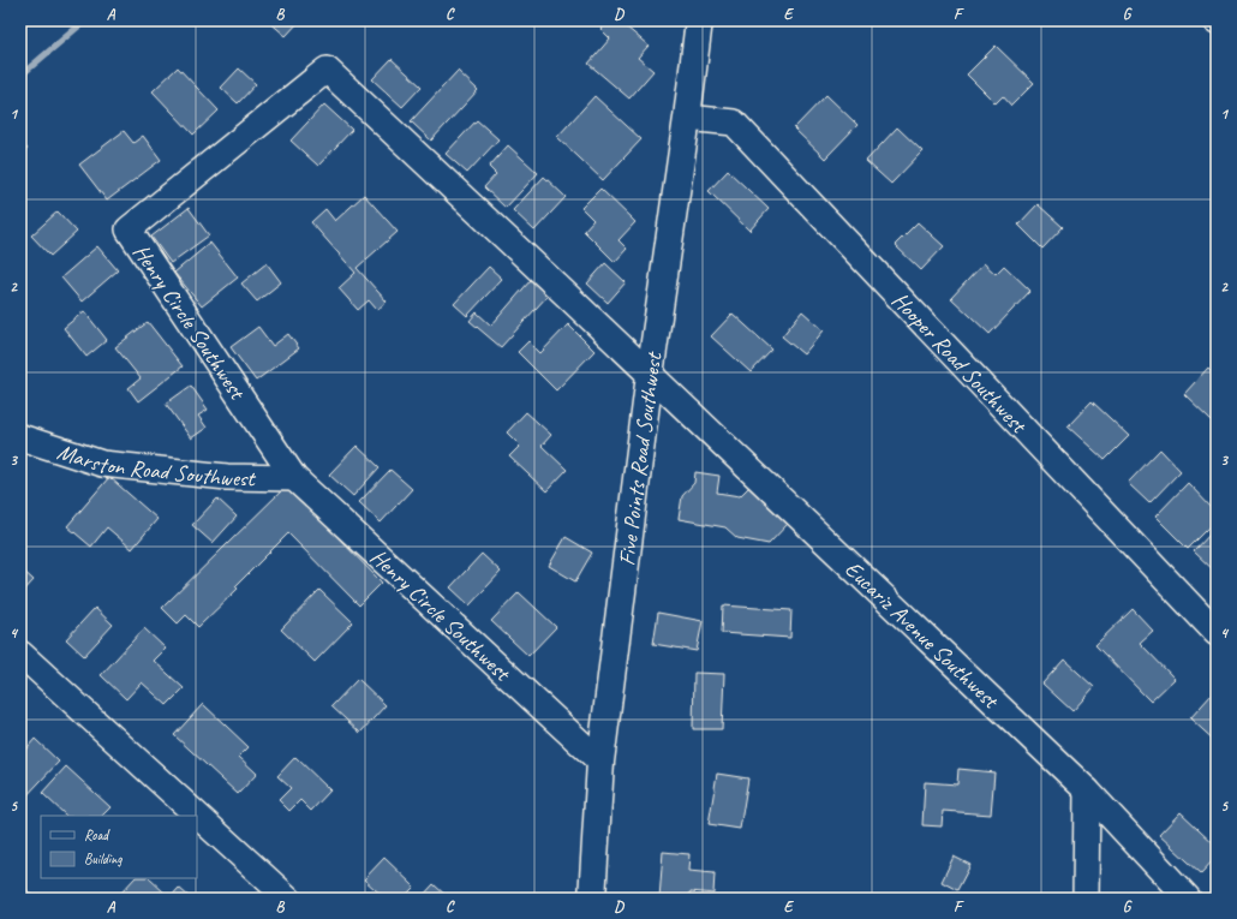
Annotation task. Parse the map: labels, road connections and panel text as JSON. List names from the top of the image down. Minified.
{"streets":{"main road":["Five Points Road Southwest"],"street":["Henry Circle Southwest","Hooper Road Southwest","Marston Road Southwest","Eucariz Avenue Southwest"]},"crossings":[["Henry Circle Southwest","Five Points Road Southwest"],["Henry Circle Southwest","Marston Road Southwest"],["Henry Circle Southwest","Eucariz Avenue Southwest"],["Hooper Road Southwest","Five Points Road Southwest"],["Five Points Road Southwest","Eucariz Avenue Southwest"]],"legend":["Road","Building"],"grid":{"columns":["A","B","C","D","E","F","G"],"rows":["1","2","3","4","5"]}}
